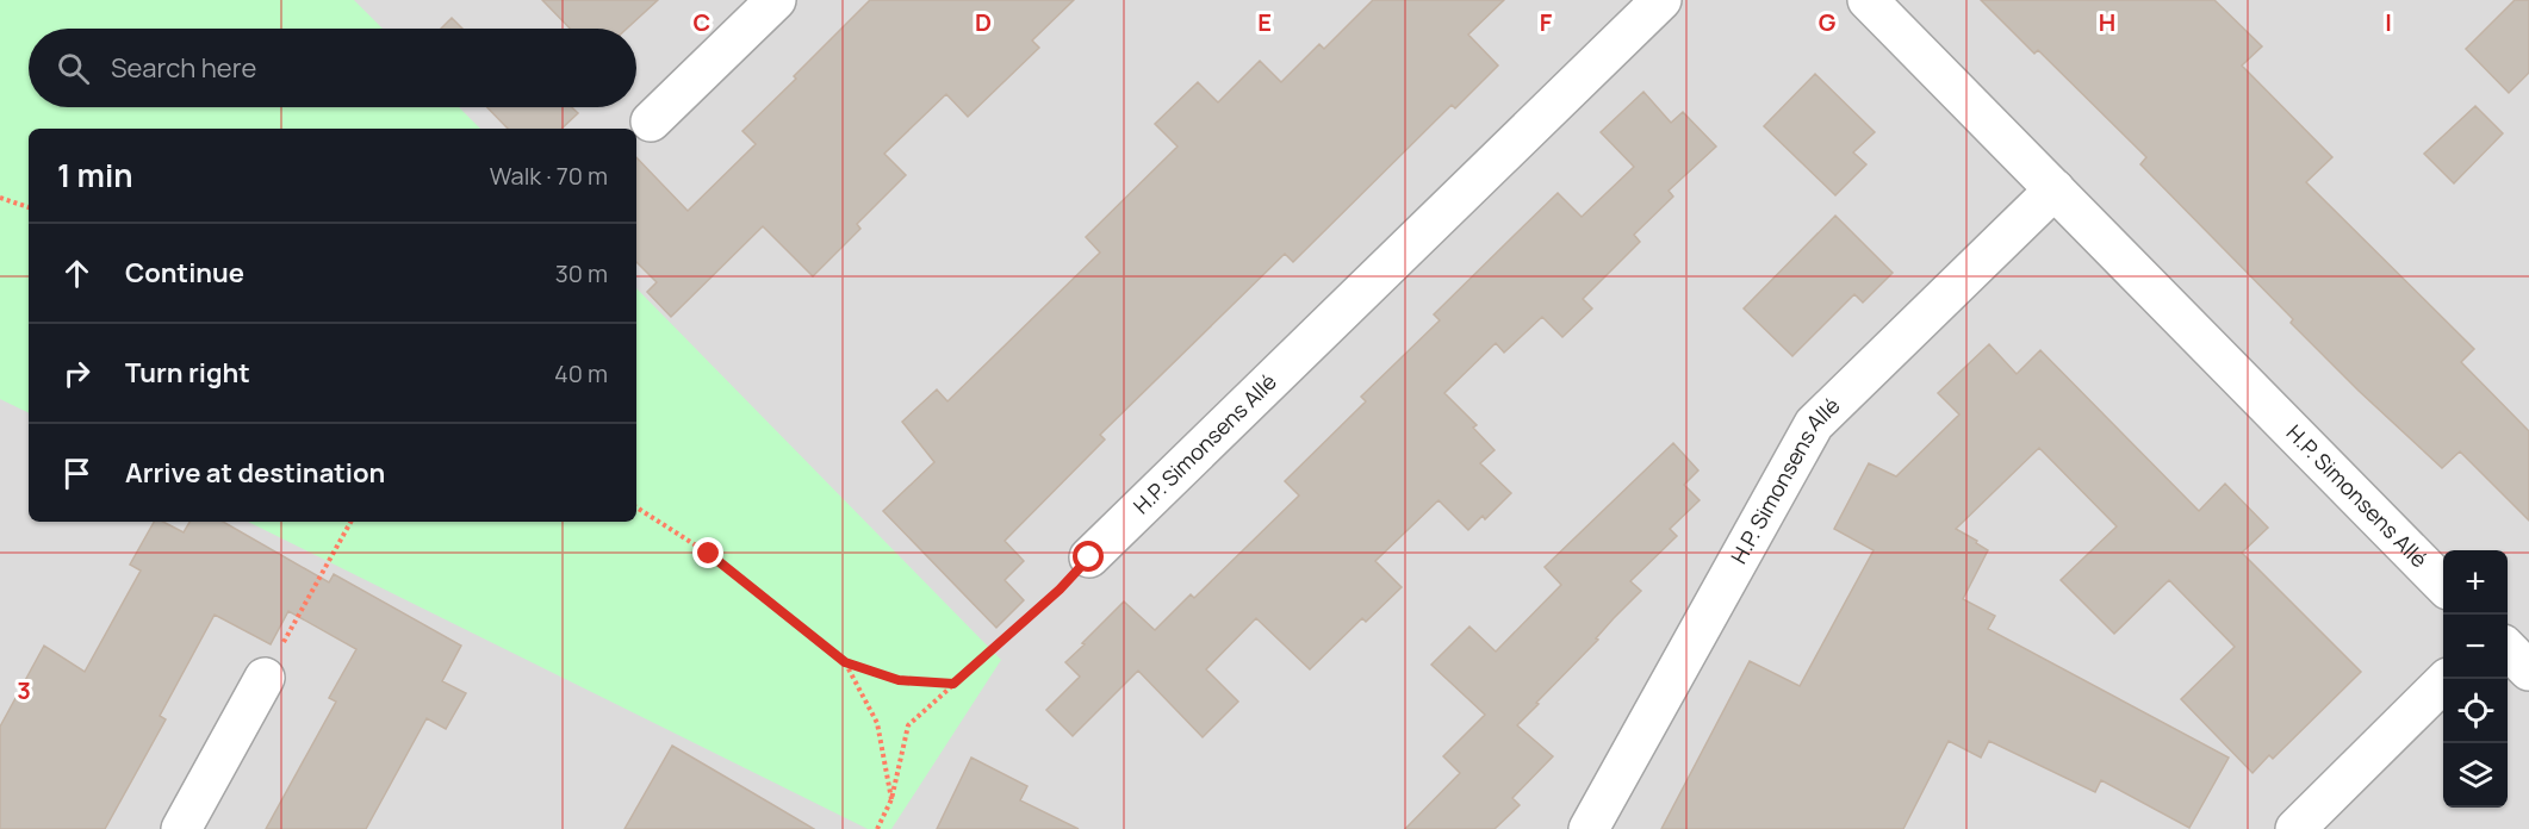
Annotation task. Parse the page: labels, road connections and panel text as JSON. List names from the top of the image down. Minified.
{"streets":{"street":["H.P. Simonsens Allé"]},"page":{"search":"Search here","heading":["1 min","Walk · 70 m"],"list":[["Continue","30 m"],["Turn right","40 m"],"Arrive at destination"],"map_buttons":["+","−"]},"grid":{"columns":["C","D","E","F","G","H","I"],"rows":["3"]}}
